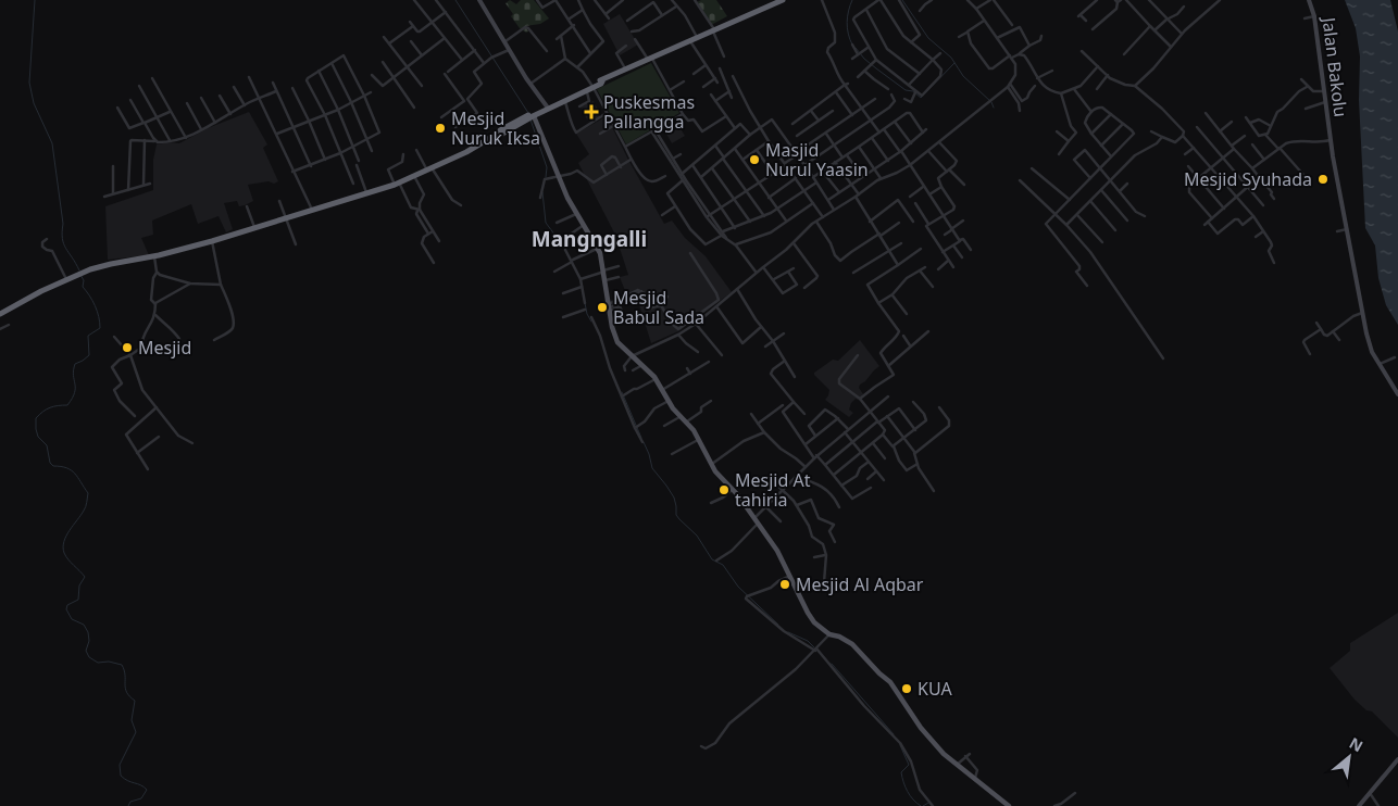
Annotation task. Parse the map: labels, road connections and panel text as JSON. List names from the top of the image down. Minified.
{"streets":{"main road":["Jalan Bakolu"]},"districts":["Mangngalli"],"places":{"health":["Puskesmas Pallangga"],"other":["Mesjid Nuruk Iksa","Masjid Nurul Yaasin","Mesjid Syuhada","Mesjid Babul Sada","Mesjid","Mesjid At tahiria","Mesjid Al Aqbar","KUA"]},"north":"top right"}
